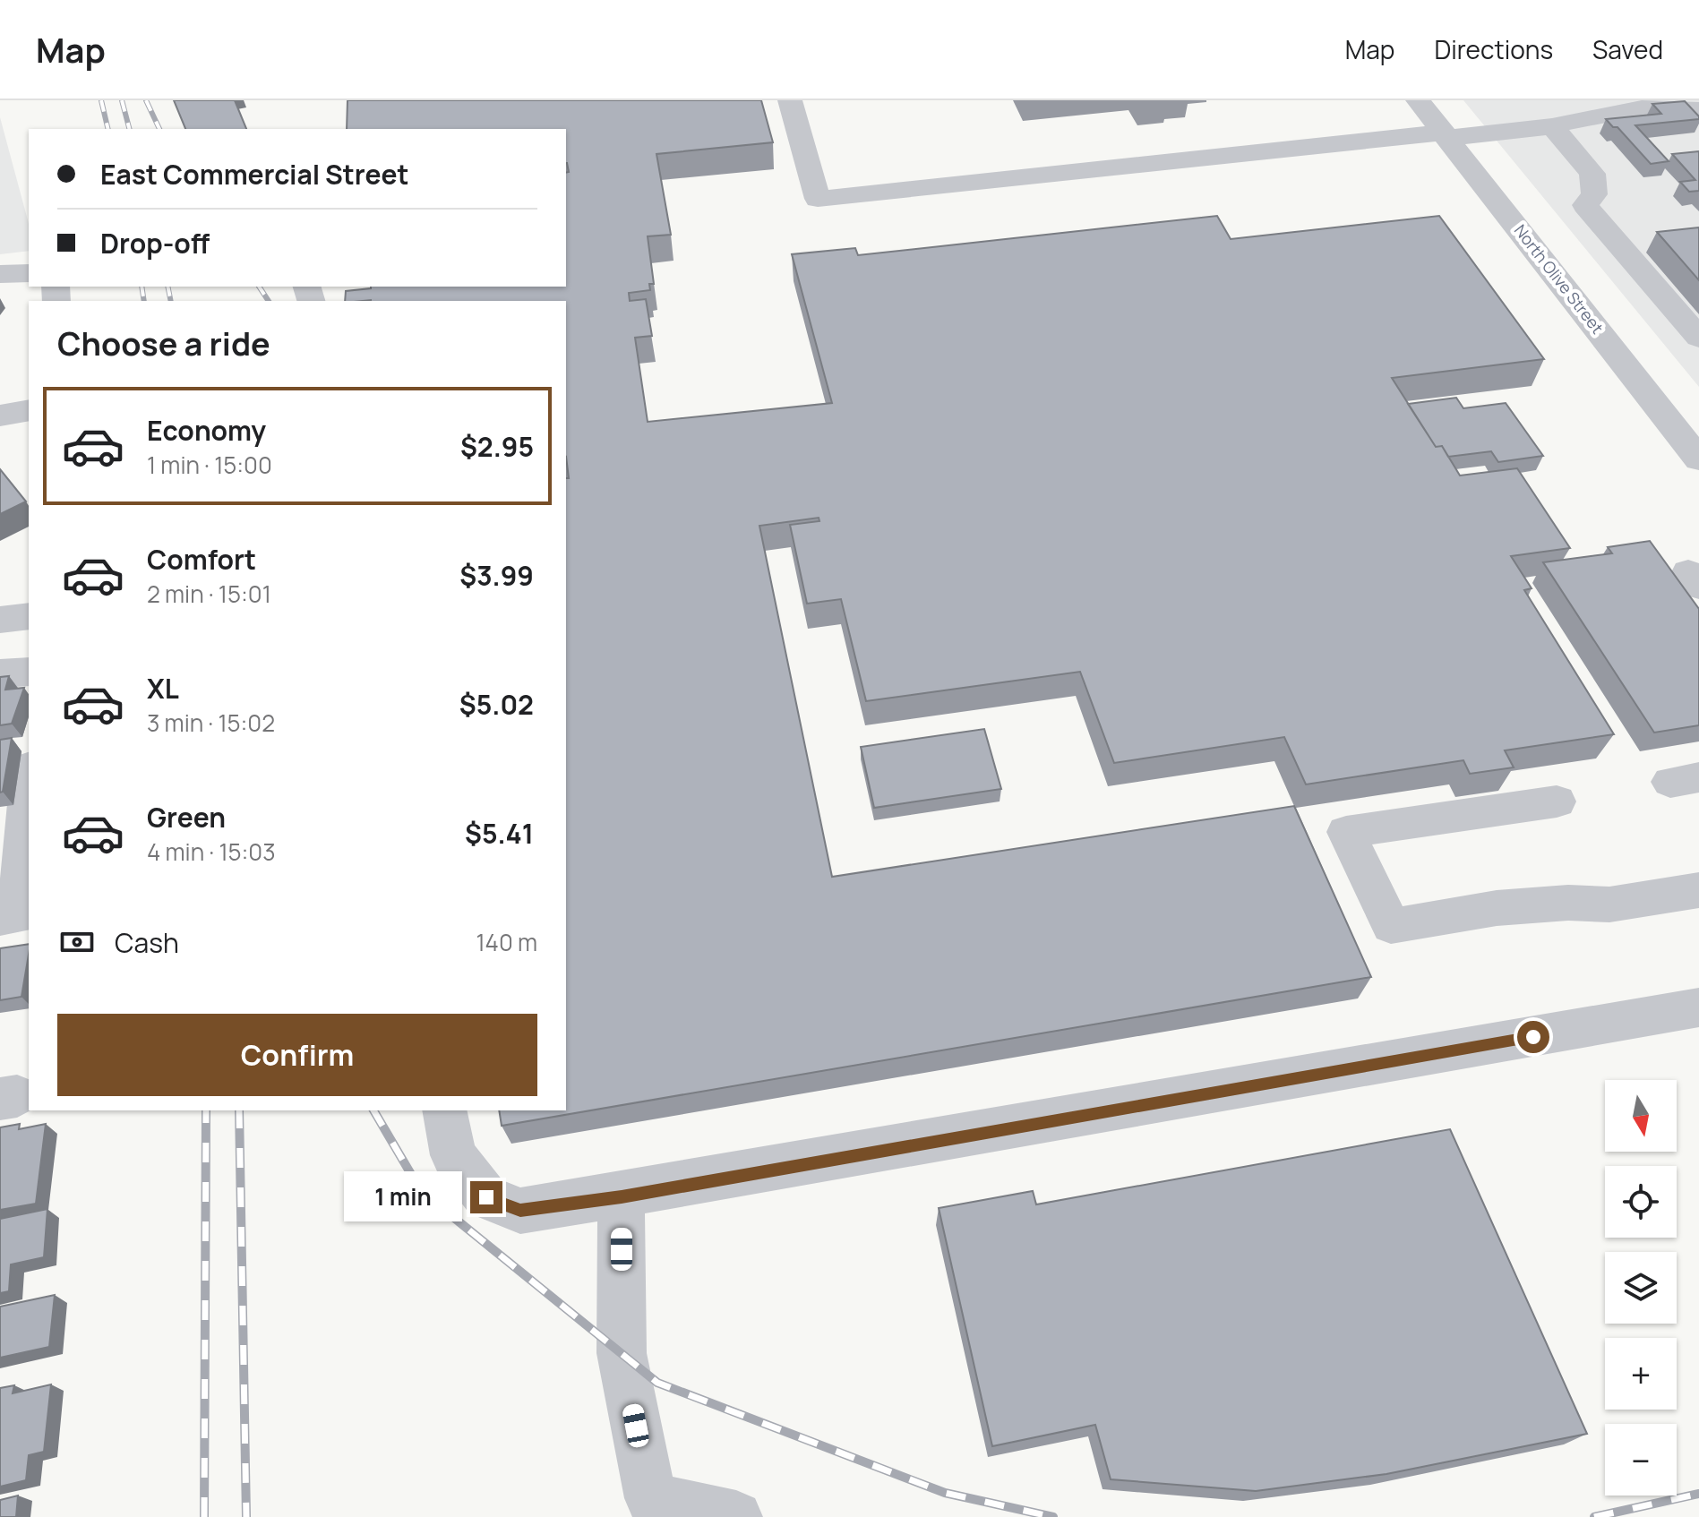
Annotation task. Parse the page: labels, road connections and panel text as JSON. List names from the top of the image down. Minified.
{"streets":{"street":["North Olive Street"]},"north":"bottom","page":{"header":"Map","nav":["Map","Directions","Saved"],"banner":["East Commercial Street","Drop-off"],"heading":"Choose a ride","list":[{"name":"Economy","note":"1 min · 15:00","value":"$2.95"},{"name":"Comfort","note":"2 min · 15:01","value":"$3.99"},{"name":"XL","note":"3 min · 15:02","value":"$5.02"},{"name":"Green","note":"4 min · 15:03","value":"$5.41"}],"pay":["Cash","140 m"],"buttons":"Confirm","map_buttons":["+","−"],"bubble":"1 min"}}
